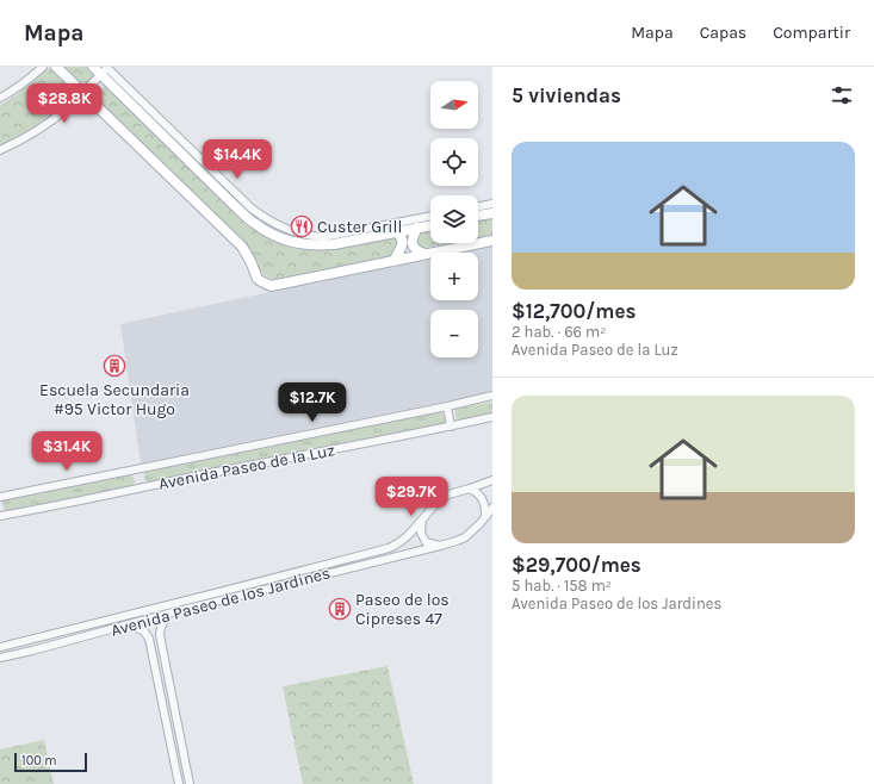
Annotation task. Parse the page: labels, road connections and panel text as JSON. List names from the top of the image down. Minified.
{"streets":{"street":["Avenida Paseo de la Luz","Avenida Paseo de los Jardines"]},"places":{"restaurant":["Custer Grill"],"building":["Escuela Secundaria #95 Victor Hugo","Paseo de los Cipreses 47"]},"scale_bar":"100 m","north":"right","page":{"header":"Mapa","nav":["Mapa","Capas","Compartir"],"heading":"5 viviendas","map_buttons":["+","−"],"price":["$28.8K","$14.4K","$12.7K","$31.4K","$29.7K"],"list":[{"name":"$12,700/mes","note":"2 hab. · 66 m² · Avenida Paseo de la Luz"},{"name":"$29,700/mes","note":"5 hab. · 158 m² · Avenida Paseo de los Jardines"}],"scale":"100 m"}}
